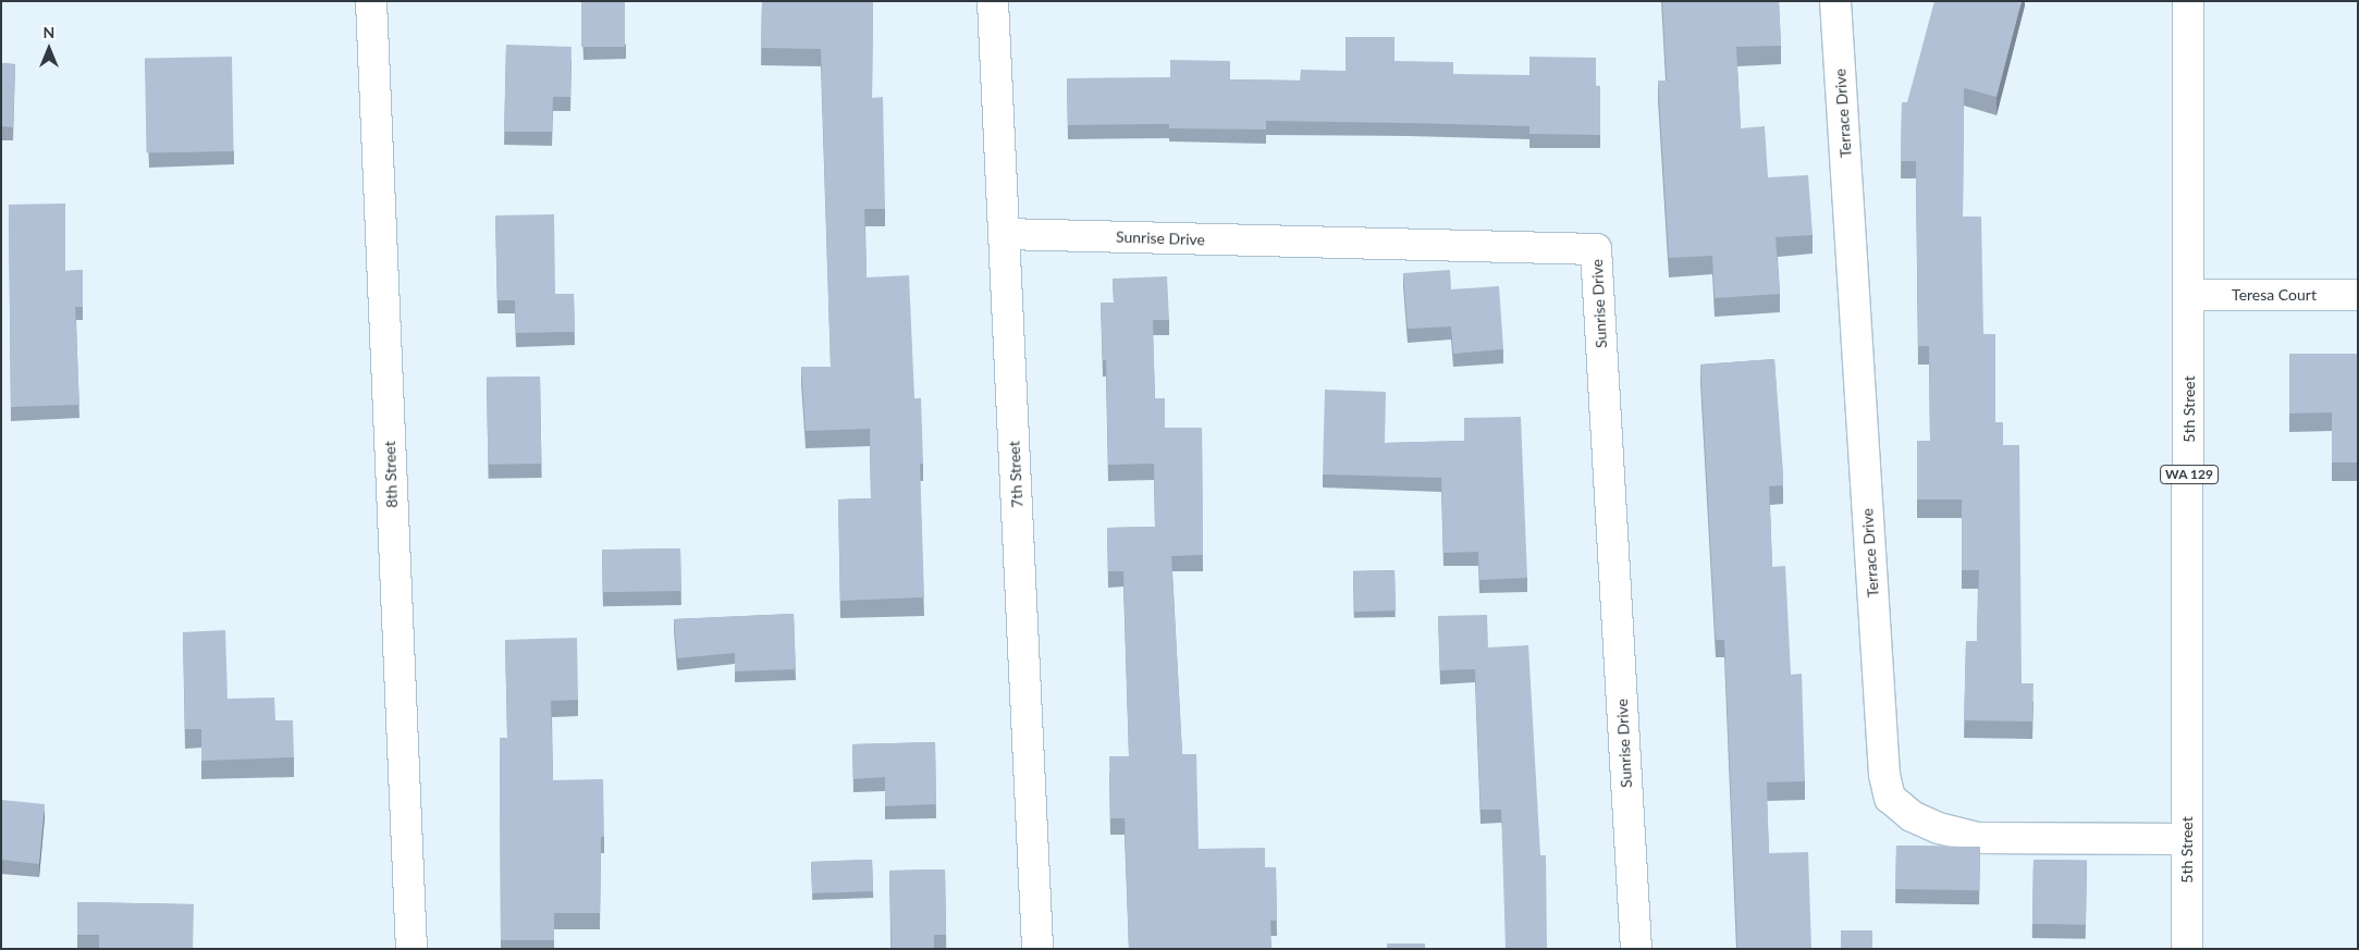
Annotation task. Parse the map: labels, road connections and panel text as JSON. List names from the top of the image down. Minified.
{"streets":{"street":["Terrace Drive","Sunrise Drive","Teresa Court","5th Street","8th Street","7th Street","WA 129"]},"crossings":[["Terrace Drive","5th Street"],["Sunrise Drive","7th Street"],["Teresa Court","5th Street"]],"north":"top"}
